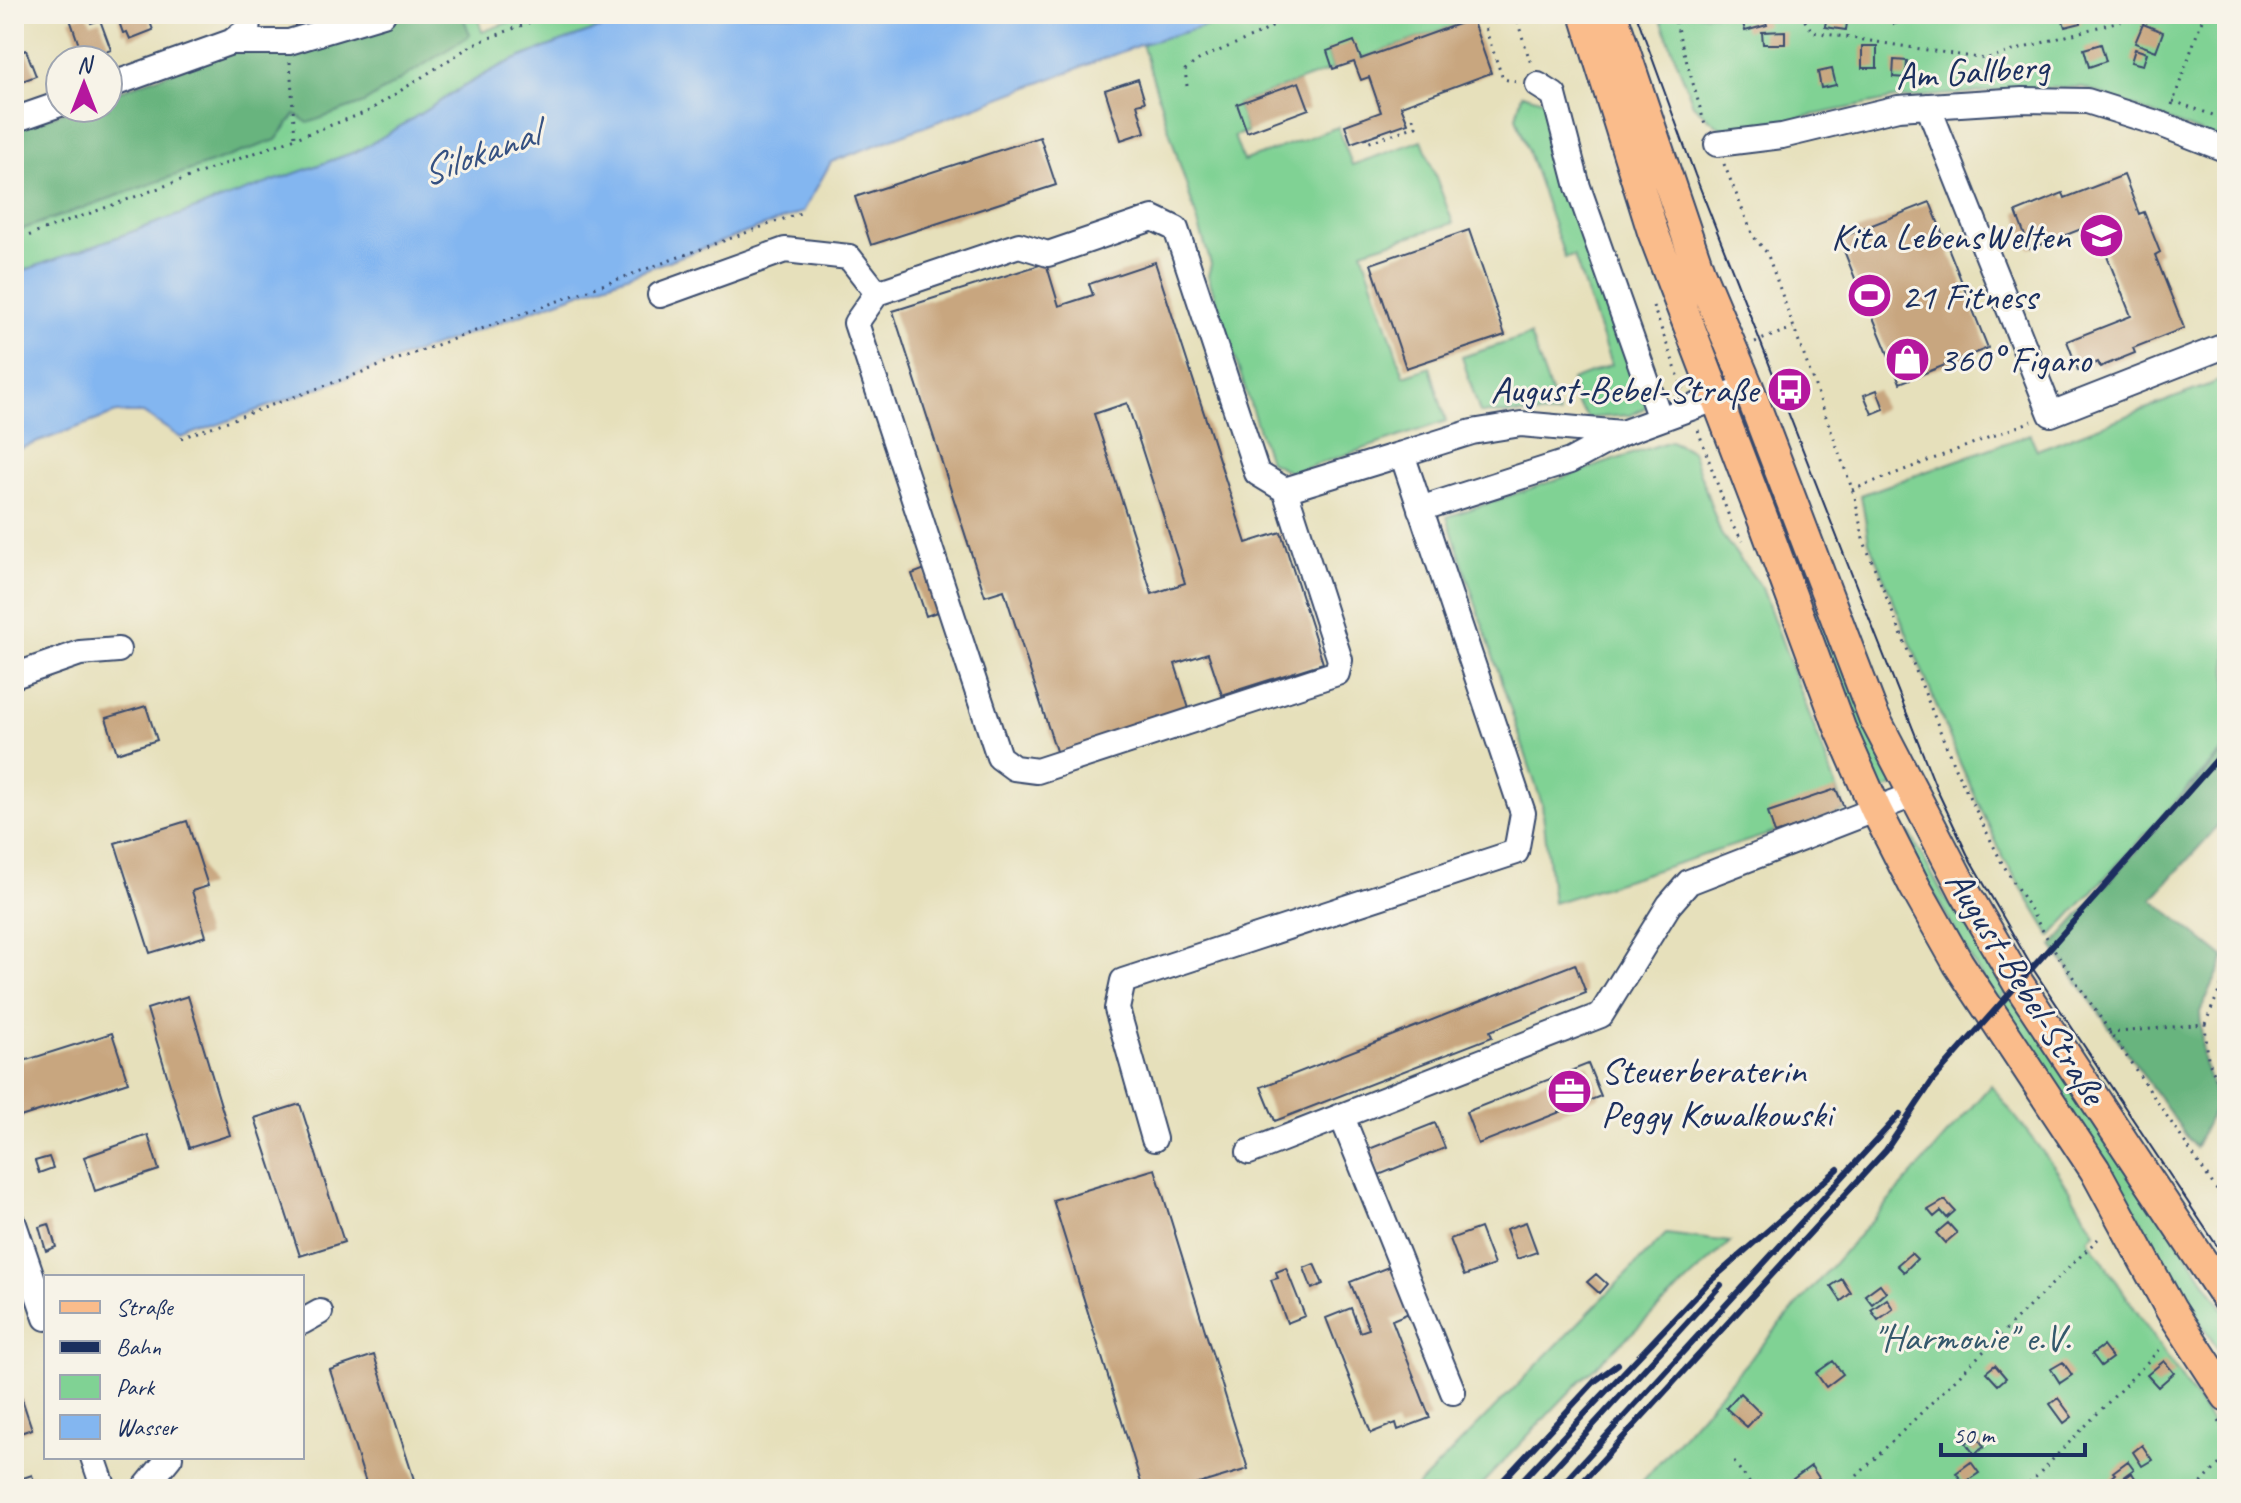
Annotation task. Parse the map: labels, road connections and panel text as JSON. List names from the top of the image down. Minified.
{"streets":{"main road":["August-Bebel-Straße"],"street":["Am Gallberg"]},"water":["Silokanal"],"parks":["\"Harmonie\" e.V."],"places":{"school or university":["Kita LebensWelten"],"sports":["21 Fitness"],"shop":["360° Figaro"],"bus stop":["August-Bebel-Straße"],"office":["Steuerberaterin Peggy Kowalkowski"]},"legend":["Straße","Bahn","Park","Wasser"],"scale_bar":"50 m","north":"top"}
